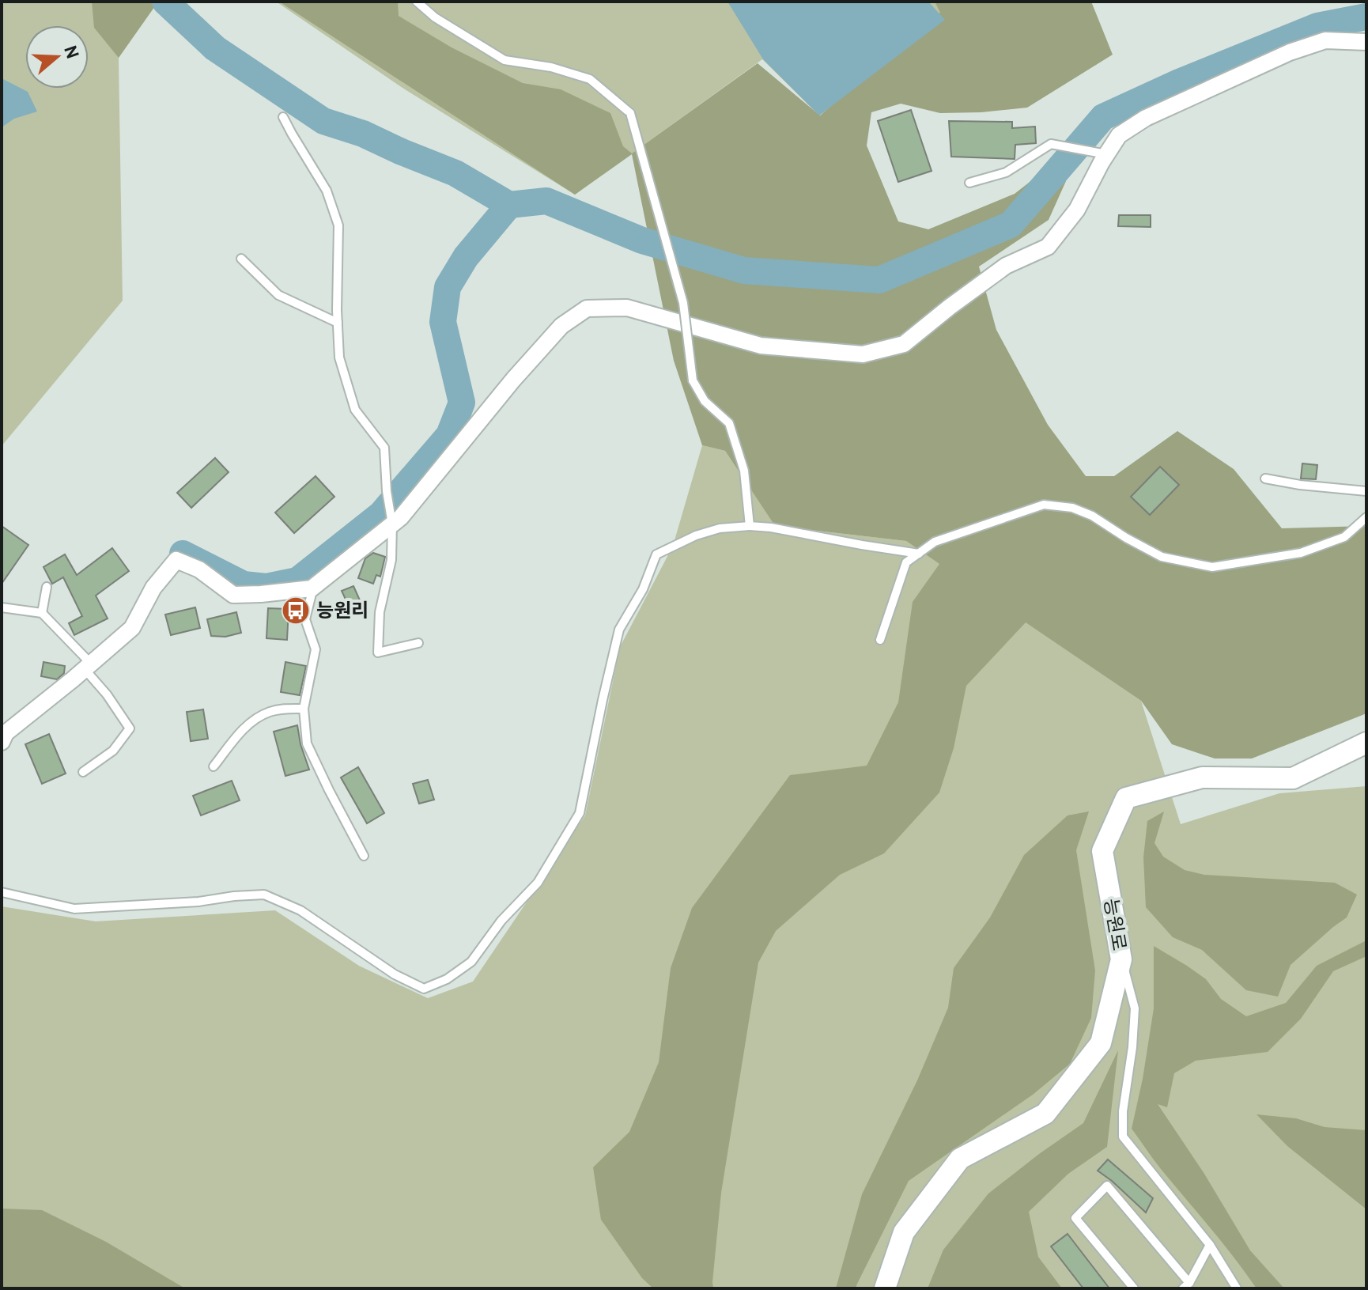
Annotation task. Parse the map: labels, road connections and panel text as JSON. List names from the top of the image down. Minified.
{"streets":{"street":["능원로"]},"places":{"bus stop":["능원리"]},"north":"right"}
